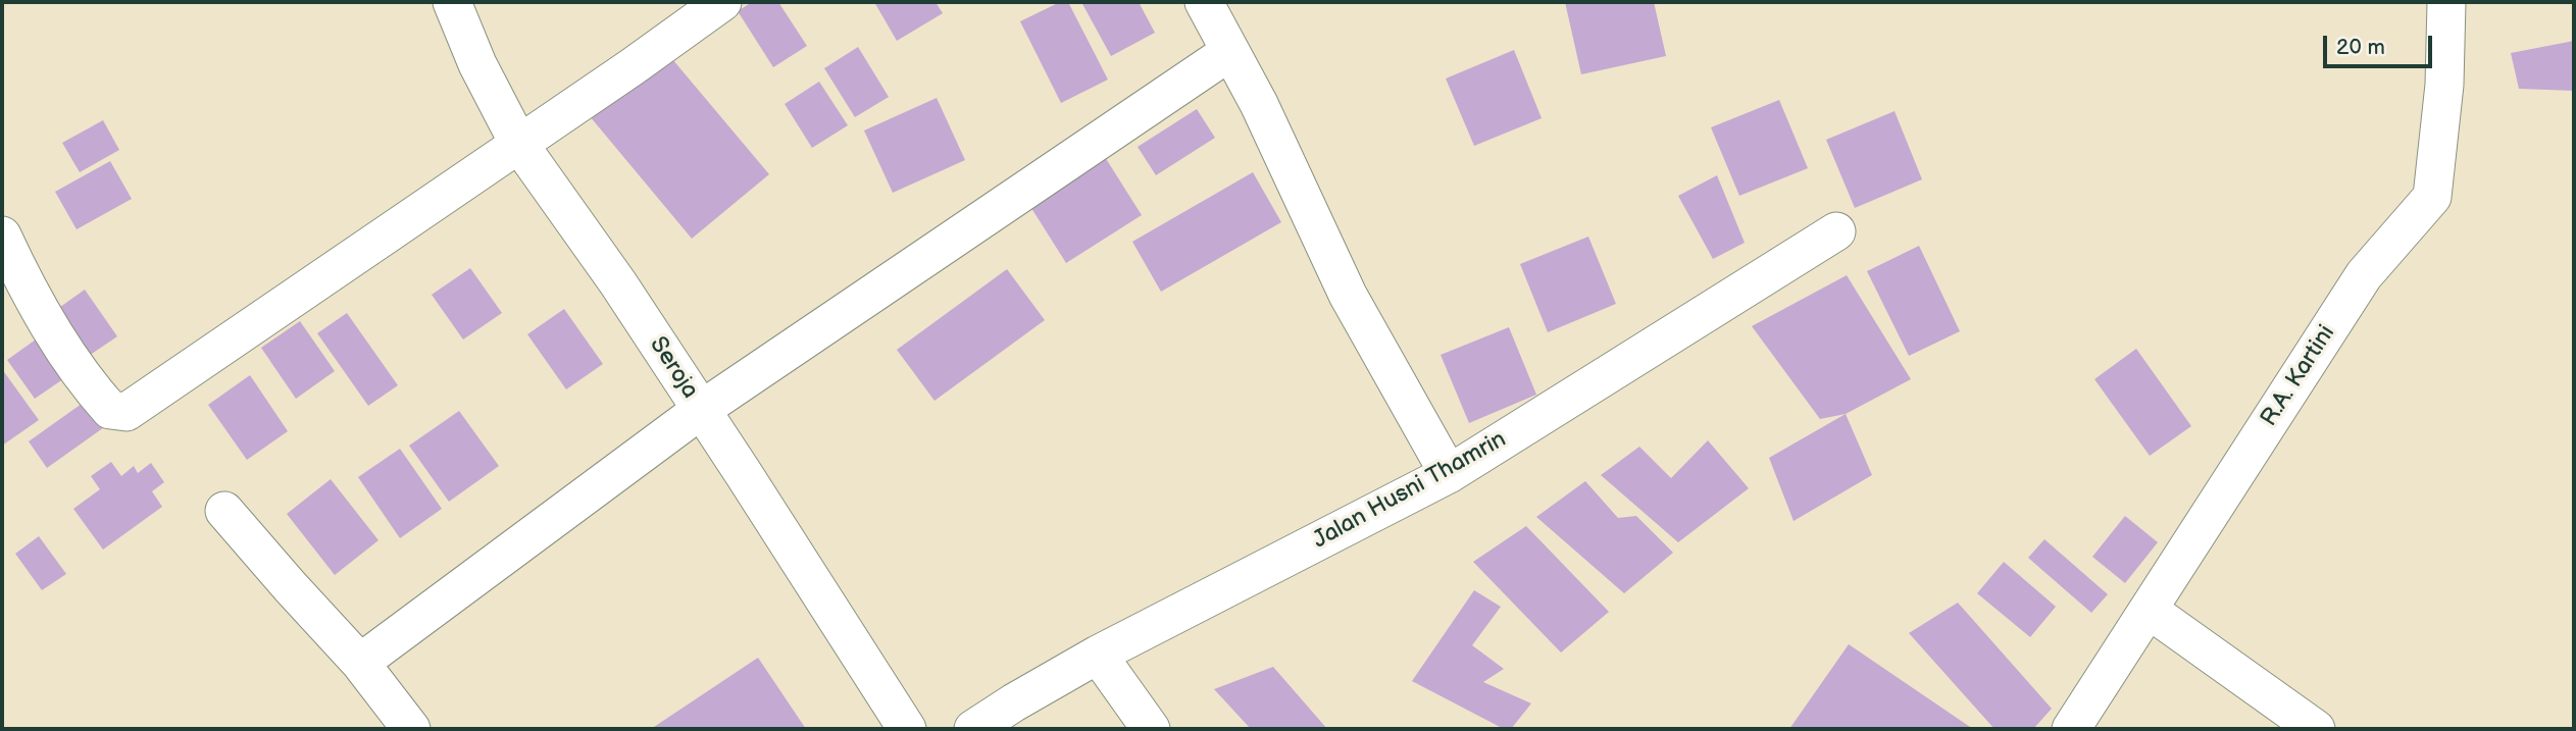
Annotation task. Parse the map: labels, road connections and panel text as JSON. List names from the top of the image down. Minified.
{"streets":{"street":["Seroja","R.A. Kartini","Jalan Husni Thamrin"]},"scale_bar":"20 m"}
